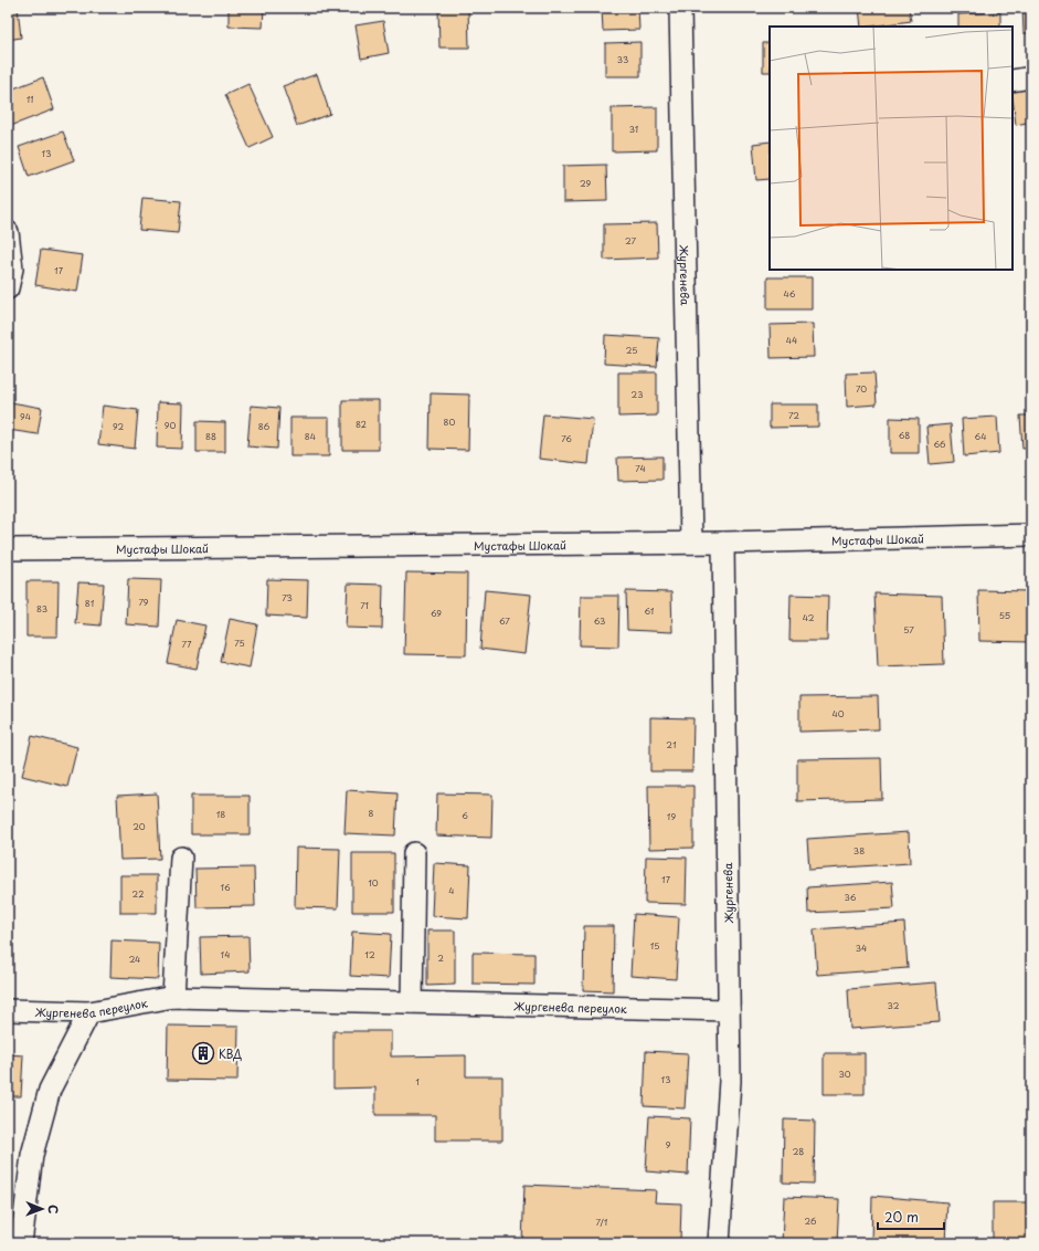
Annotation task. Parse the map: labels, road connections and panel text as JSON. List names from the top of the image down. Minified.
{"streets":{"street":["Жургенева","Мустафы Шокай","Жургенева переулок"]},"crossings":[["Жургенева","Мустафы Шокай"],["Жургенева","Жургенева переулок"]],"places":{"building":["КВД"]},"house_numbers":["33","11","31","13","29","27","17","46","44","25","70","23","72","94","80","82","90","92","86","68","88","84","64","76","66","74","73","79","81","71","83","61","69","55","42","67","63","57","75","77","40","21","8","18","6","19","20","38","17","10","16","4","22","36","15","34","14","12","2","24","32","30","13","1","9","28","26","7/1"],"scale_bar":"20 m","north":"right"}
